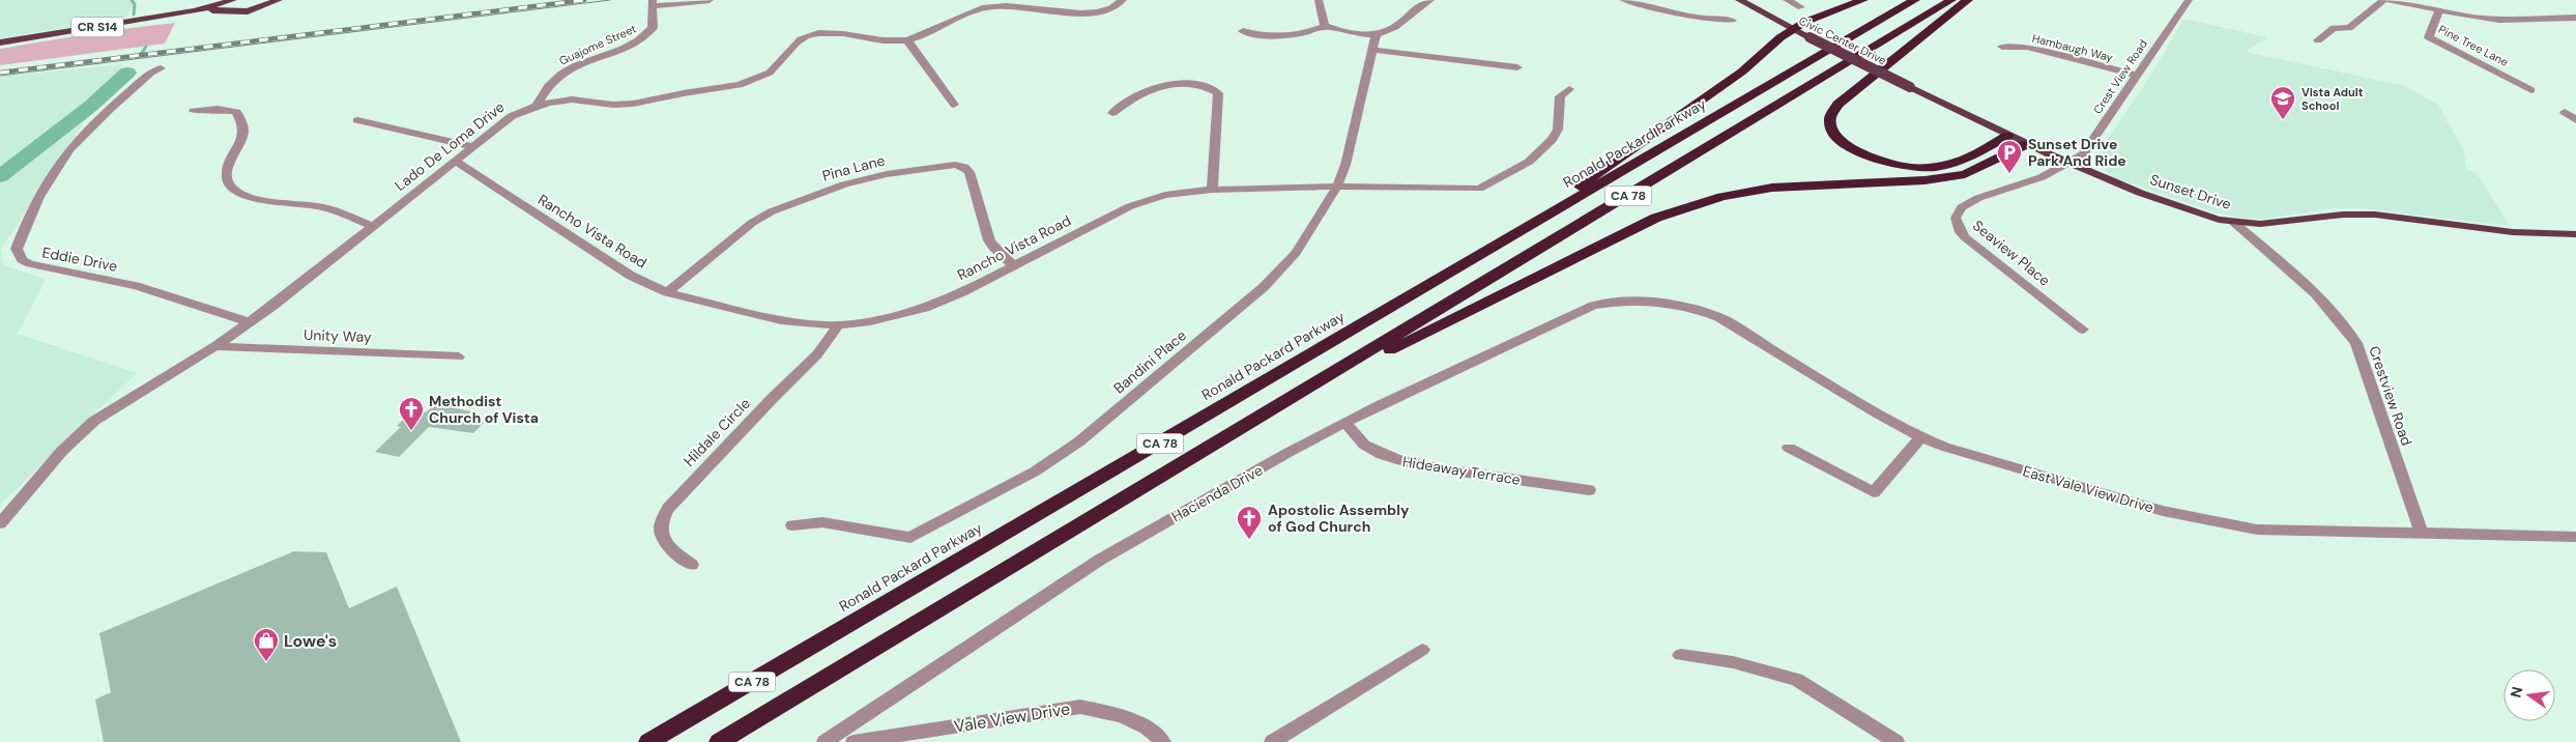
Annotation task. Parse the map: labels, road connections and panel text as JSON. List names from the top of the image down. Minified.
{"streets":{"highway":["Ronald Packard Parkway","CA 78"],"main road":["CR S14","Civic Center Drive","Sunset Drive"],"street":["Guajome Street","Pine Tree Lane","Hambaugh Way","Crest View Road","Lado De Loma Drive","Pina Lane","Rancho Vista Road","Seaview Place","Eddie Drive","Unity Way","Bandini Place","Crestview Road","Hildale Circle","Hideaway Terrace","East Vale View Drive","Hacienda Drive","Vale View Drive"]},"crossings":[["Civic Center Drive","Sunset Drive"],["Guajome Street","Lado De Loma Drive"],["Hambaugh Way","Crest View Road"],["Crest View Road","Sunset Drive"],["Crest View Road","Seaview Place"],["Lado De Loma Drive","Rancho Vista Road"],["Lado De Loma Drive","Eddie Drive"],["Lado De Loma Drive","Unity Way"],["Pina Lane","Rancho Vista Road"],["Sunset Drive","Seaview Place"],["Sunset Drive","Crestview Road"],["Rancho Vista Road","Bandini Place"],["Rancho Vista Road","Hildale Circle"],["Crestview Road","East Vale View Drive"],["Hideaway Terrace","Hacienda Drive"],["East Vale View Drive","Hacienda Drive"]],"places":{"school or university":["Vista Adult School"],"parking":["Sunset Drive Park And Ride"],"church":["Methodist Church of Vista","Apostolic Assembly of God Church"],"shop":["Lowe's"]},"north":"left"}
